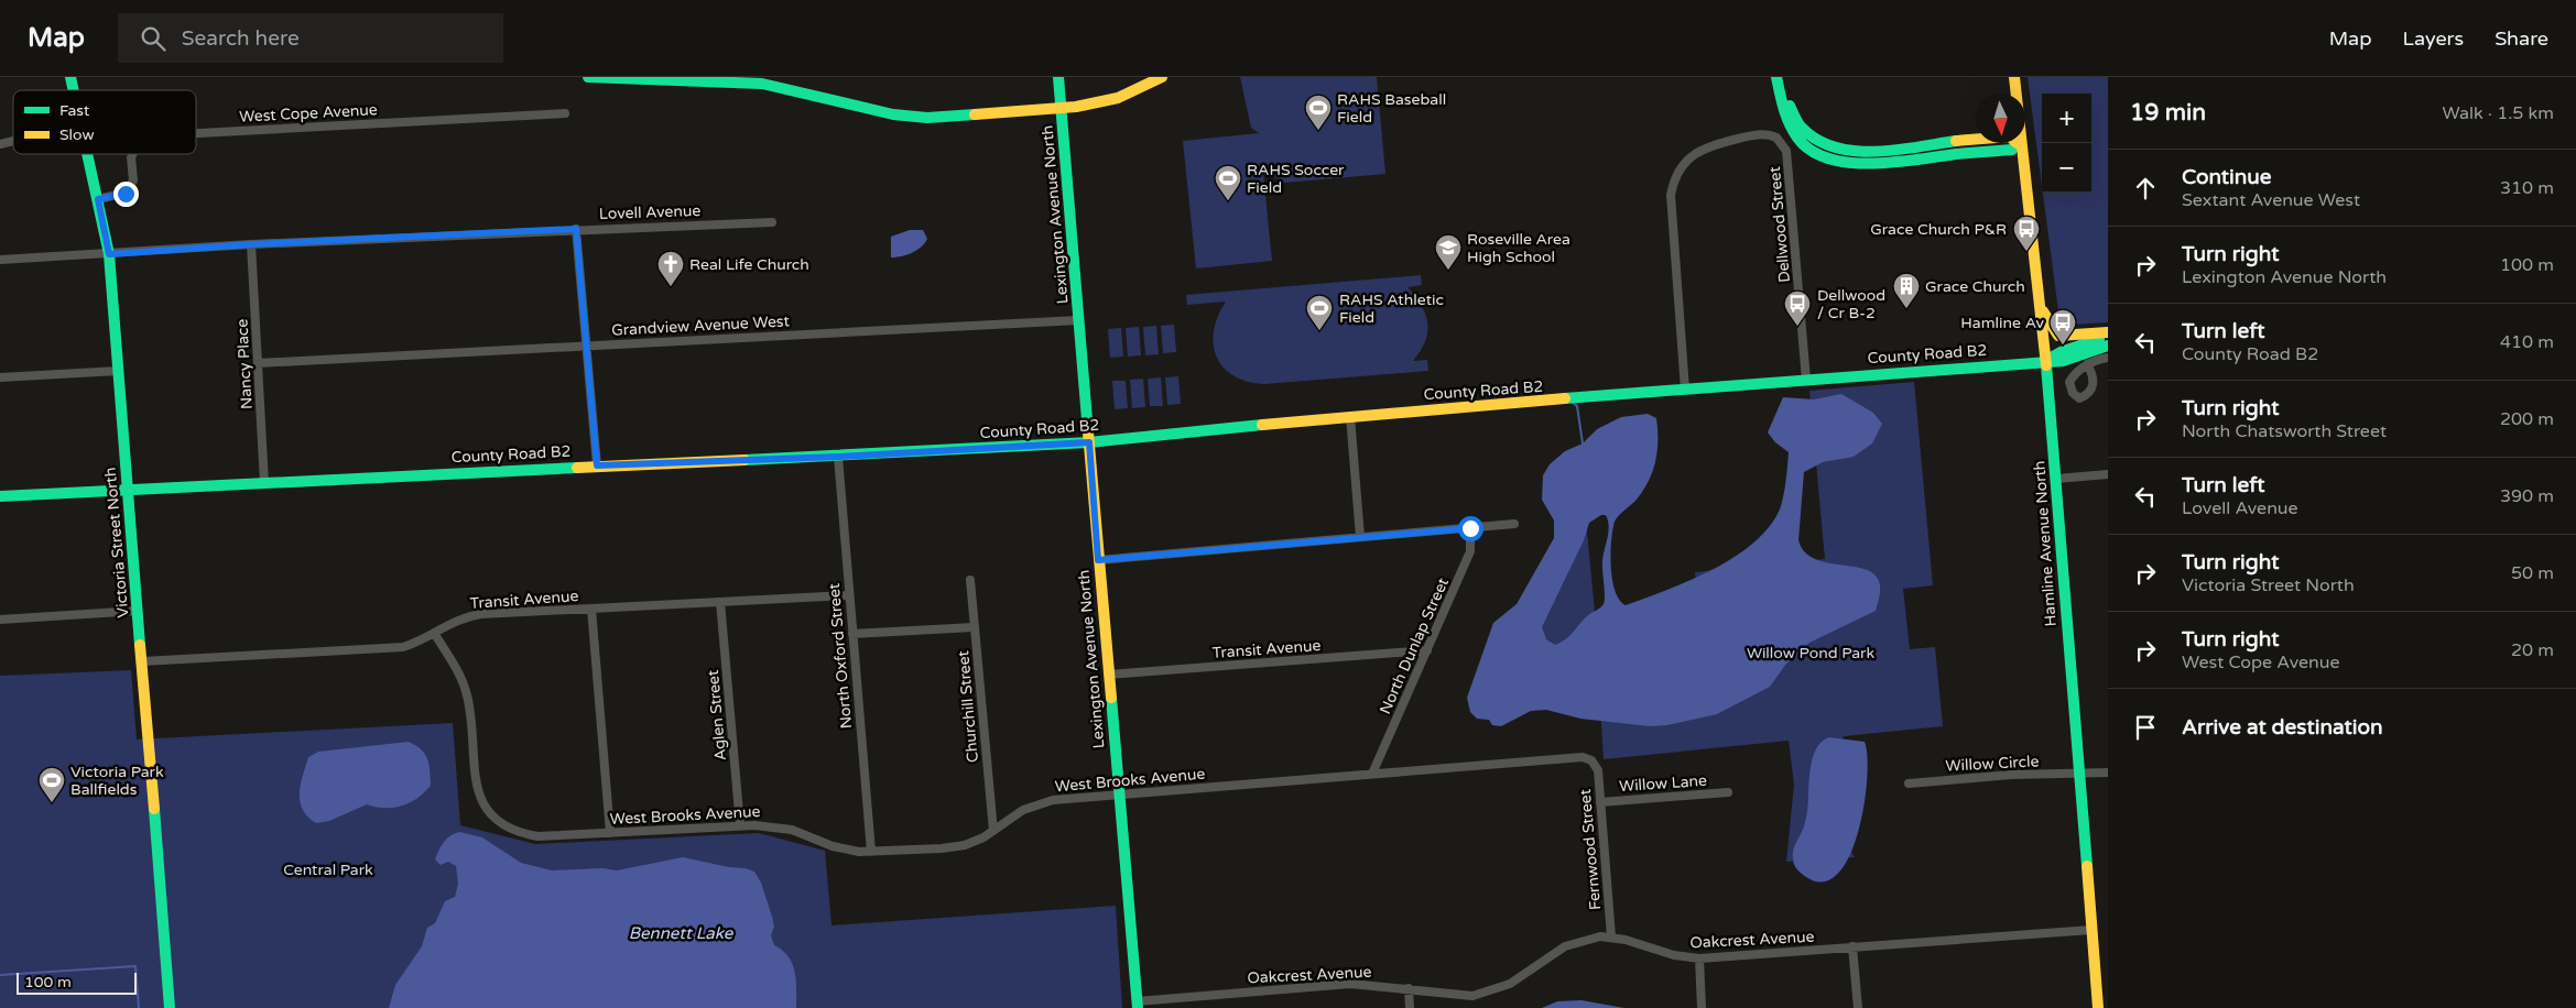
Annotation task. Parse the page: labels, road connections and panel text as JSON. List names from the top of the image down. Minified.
{"streets":{"main road":["Lexington Avenue North","County Road B2","Victoria Street North","Hamline Avenue North"],"street":["West Cope Avenue","Lovell Avenue","Dellwood Street","Grandview Avenue West","Nancy Place","Transit Avenue","North Dunlap Street","North Oxford Street","Churchill Street","Aglen Street","Willow Circle","West Brooks Avenue","Willow Lane","Fernwood Street","Oakcrest Avenue"]},"crossings":[["West Cope Avenue","Victoria Street North"],["Lovell Avenue","Nancy Place"],["Lovell Avenue","Victoria Street North"],["Lexington Avenue North","Grandview Avenue West"],["Lexington Avenue North","County Road B2"],["Lexington Avenue North","Transit Avenue"],["Lexington Avenue North","West Brooks Avenue"],["Lexington Avenue North","Oakcrest Avenue"],["Dellwood Street","County Road B2"],["Grandview Avenue West","Nancy Place"],["County Road B2","Nancy Place"],["County Road B2","Victoria Street North"],["County Road B2","Hamline Avenue North"],["County Road B2","North Oxford Street"],["Victoria Street North","Transit Avenue"],["Hamline Avenue North","Willow Circle"],["Hamline Avenue North","Oakcrest Avenue"],["Transit Avenue","North Dunlap Street"],["Transit Avenue","North Oxford Street"],["Transit Avenue","Aglen Street"],["Transit Avenue","West Brooks Avenue"],["North Dunlap Street","West Brooks Avenue"],["North Oxford Street","West Brooks Avenue"],["Churchill Street","West Brooks Avenue"],["Aglen Street","West Brooks Avenue"],["West Brooks Avenue","Fernwood Street"],["Willow Lane","Fernwood Street"],["Fernwood Street","Oakcrest Avenue"]],"water":["Bennett Lake"],"parks":["Willow Pond Park","Central Park"],"places":{"sports":["RAHS Baseball Field","RAHS Soccer Field","RAHS Athletic Field","Victoria Park Ballfields"],"bus stop":["Grace Church P&R","Dellwood / Cr B-2","Hamline Av"],"school or university":["Roseville Area High School"],"church":["Real Life Church"],"building":["Grace Church"]},"legend":["Fast","Slow"],"scale_bar":"100 m","north":"bottom","page":{"header":"Map","search":"Search here","nav":["Map","Layers","Share"],"heading":["19 min","Walk · 1.5 km"],"map_buttons":["+","−"],"list":[["Continue","Sextant Avenue West","310 m"],["Turn right","Lexington Avenue North","100 m"],["Turn left","County Road B2","410 m"],["Turn right","North Chatsworth Street","200 m"],["Turn left","Lovell Avenue","390 m"],["Turn right","Victoria Street North","50 m"],["Turn right","West Cope Avenue","20 m"],"Arrive at destination"],"scale":"100 m"}}
